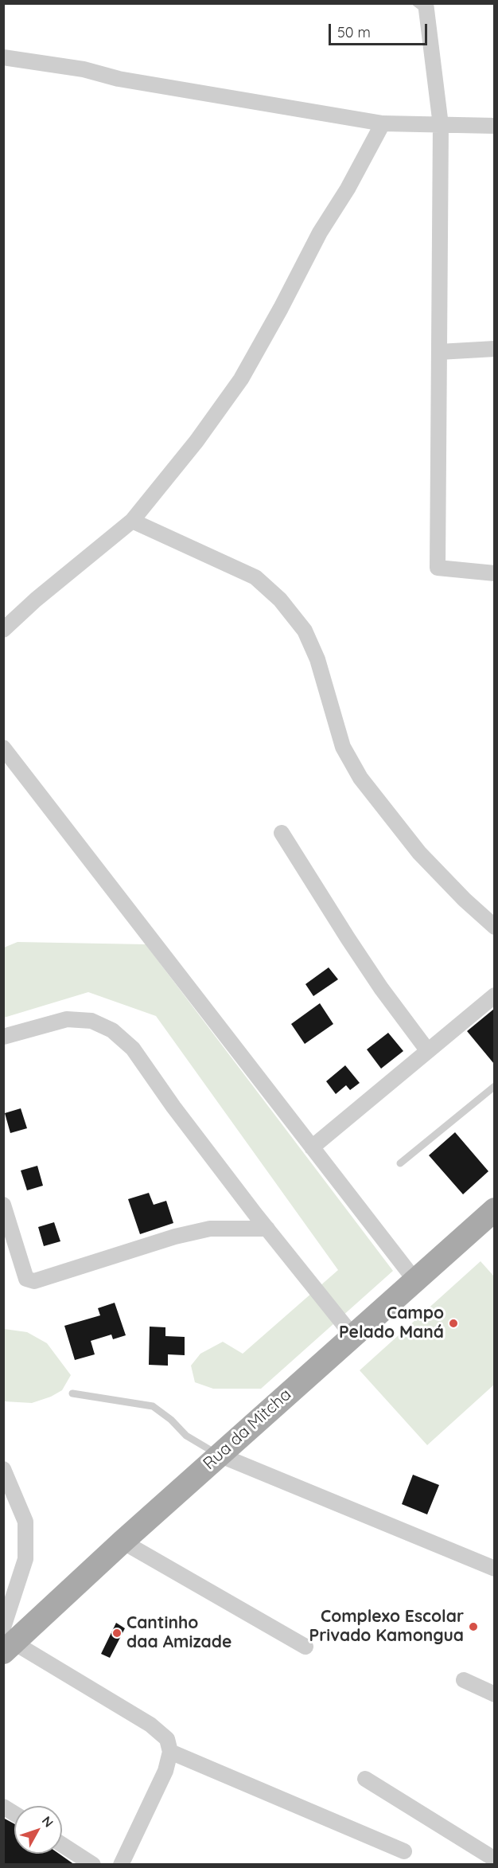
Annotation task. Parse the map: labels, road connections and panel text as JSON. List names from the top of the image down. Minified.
{"streets":{"main road":["Rua da Mitcha"]},"places":["Campo Pelado Maná","Complexo Escolar Privado Kamongua","Cantinho daa Amizade"],"scale_bar":"50 m","north":"top right"}
